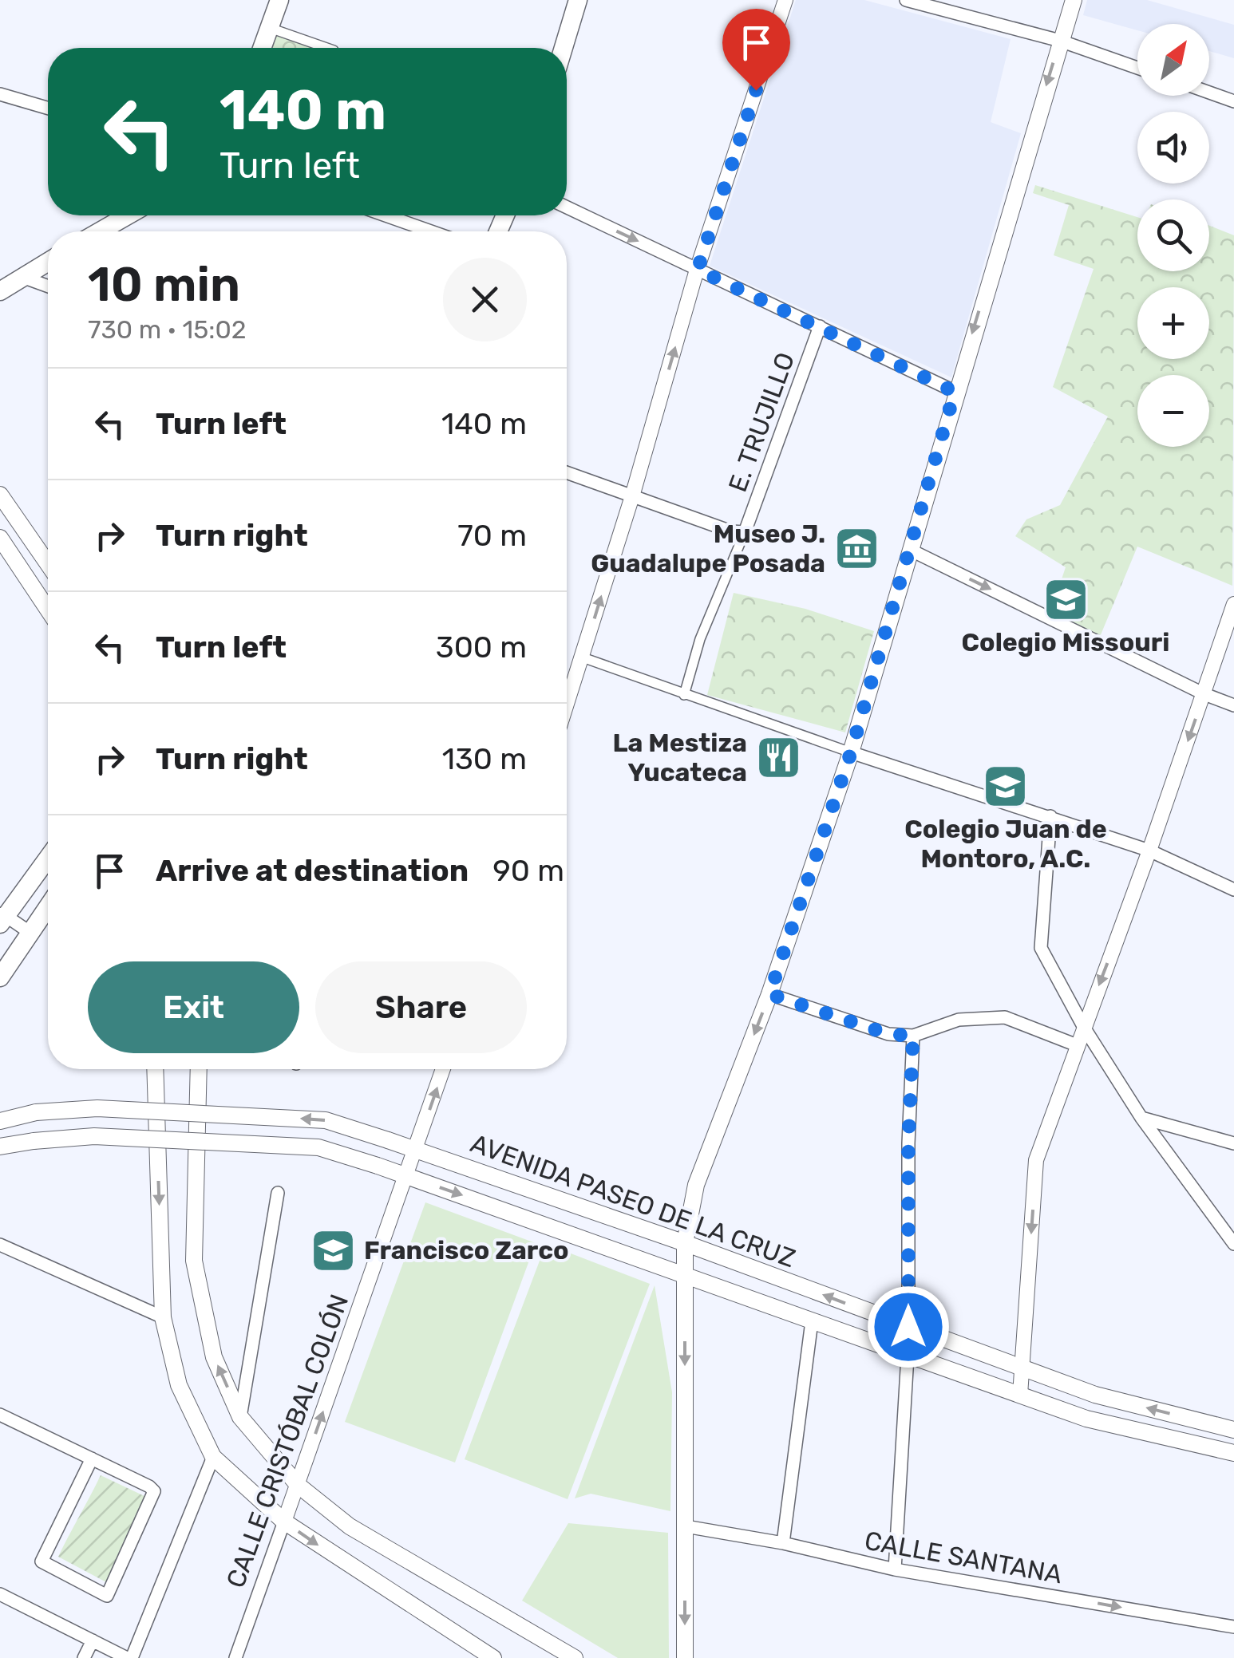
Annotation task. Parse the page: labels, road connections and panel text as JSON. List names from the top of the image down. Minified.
{"streets":{"main road":["AVENIDA PASEO DE LA CRUZ"],"street":["E. TRUJILLO","CALLE CRISTÓBAL COLÓN","CALLE SANTANA"]},"crossings":[["AVENIDA PASEO DE LA CRUZ","CALLE CRISTÓBAL COLÓN"]],"one_way":["CALLE SANTANA"],"places":{"museum":["Museo J. Guadalupe Posada"],"school or university":["Colegio Missouri","Colegio Juan de Montoro, A.C.","Francisco Zarco"],"restaurant":["La Mestiza Yucateca"]},"north":"top right","page":{"map_buttons":["+","−"],"turn":["140 m","Turn left"],"heading":["10 min","730 m · 15:02"],"list":[{"name":"Turn left","value":"140 m"},{"name":"Turn right","value":"70 m"},{"name":"Turn left","value":"300 m"},{"name":"Turn right","value":"130 m"},{"name":"Arrive at destination","value":"90 m"}],"buttons":["Exit","Share"]}}
